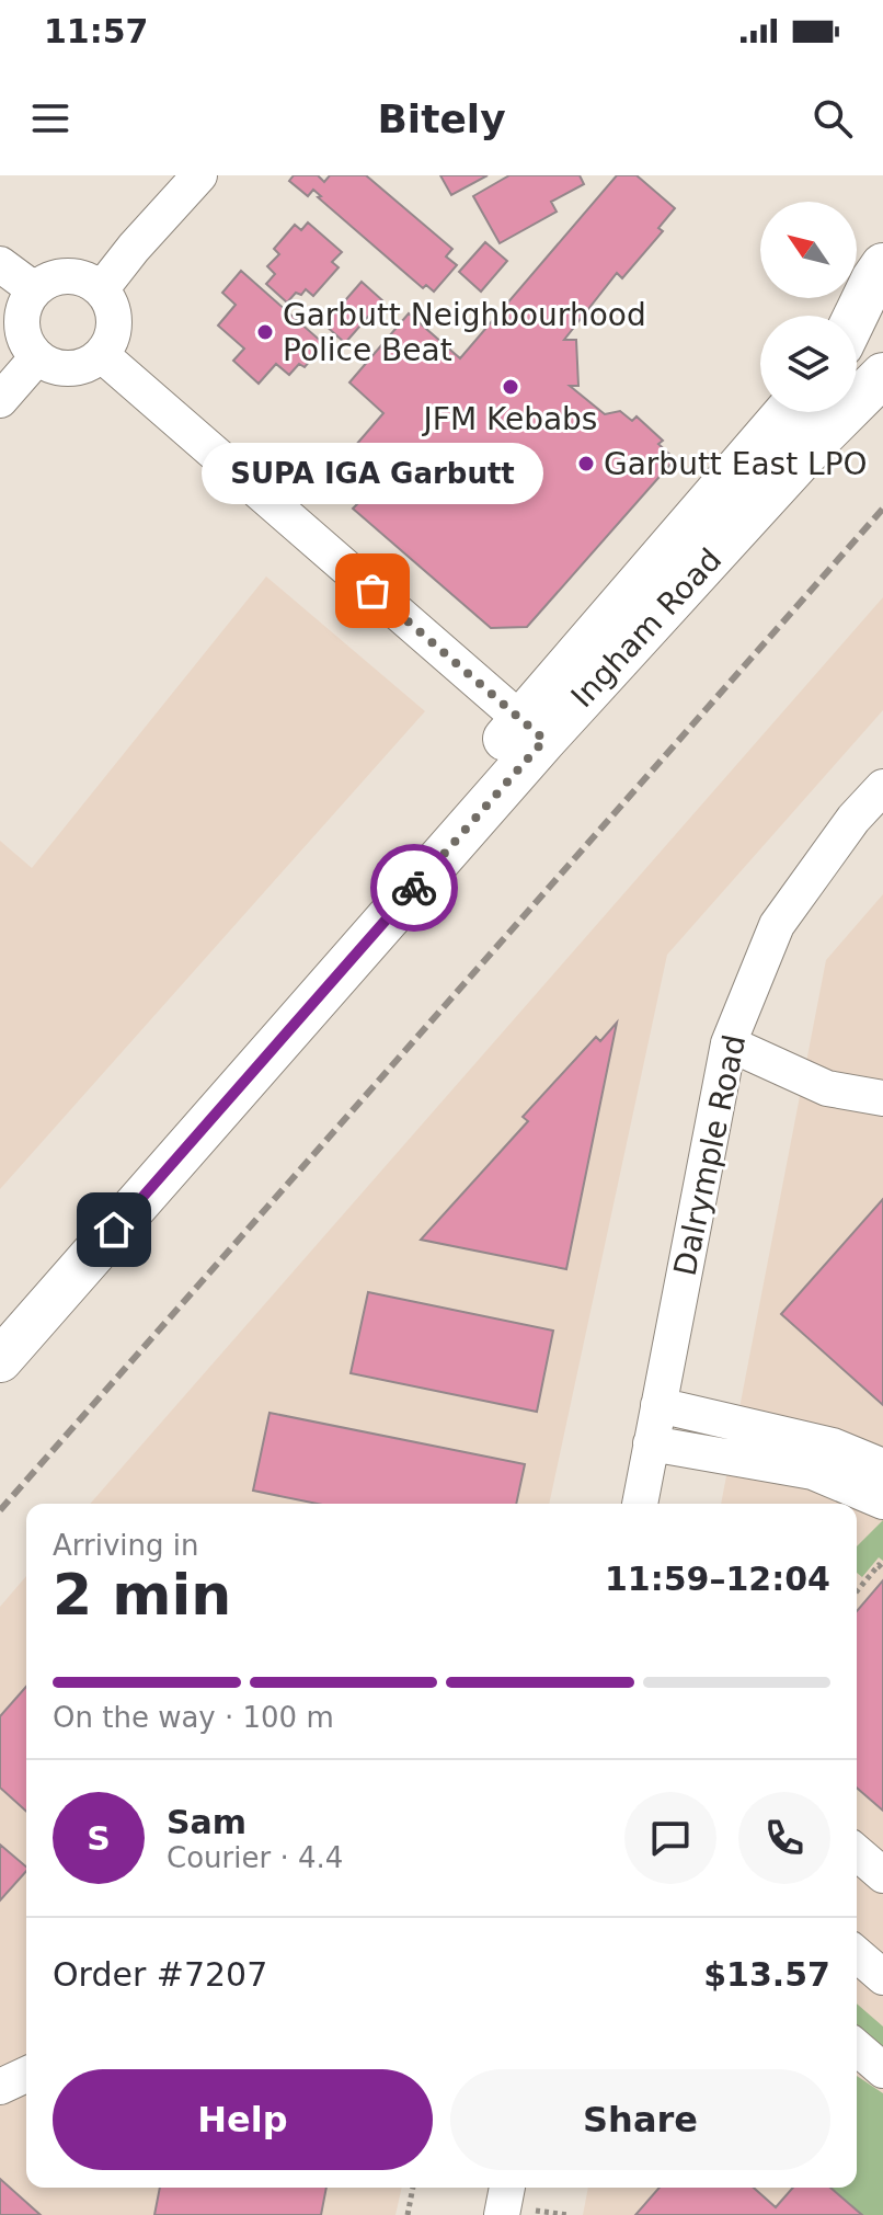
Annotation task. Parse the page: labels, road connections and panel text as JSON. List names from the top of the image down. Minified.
{"streets":{"main road":["Ingham Road"],"street":["Dalrymple Road"]},"places":["Garbutt Neighbourhood Police Beat","JFM Kebabs","Garbutt East LPO","SUPA IGA Garbutt"],"north":"top left","page":{"status":"11:57","header":"Bitely","bubble":"SUPA IGA Garbutt","heading":["2 min","Arriving in","11:59–12:04"],"panel":["Sam","Courier · 4.4","Order #7207","$13.57"],"bar":"On the way · 100 m","round":"S","buttons":["Help","Share"]}}
